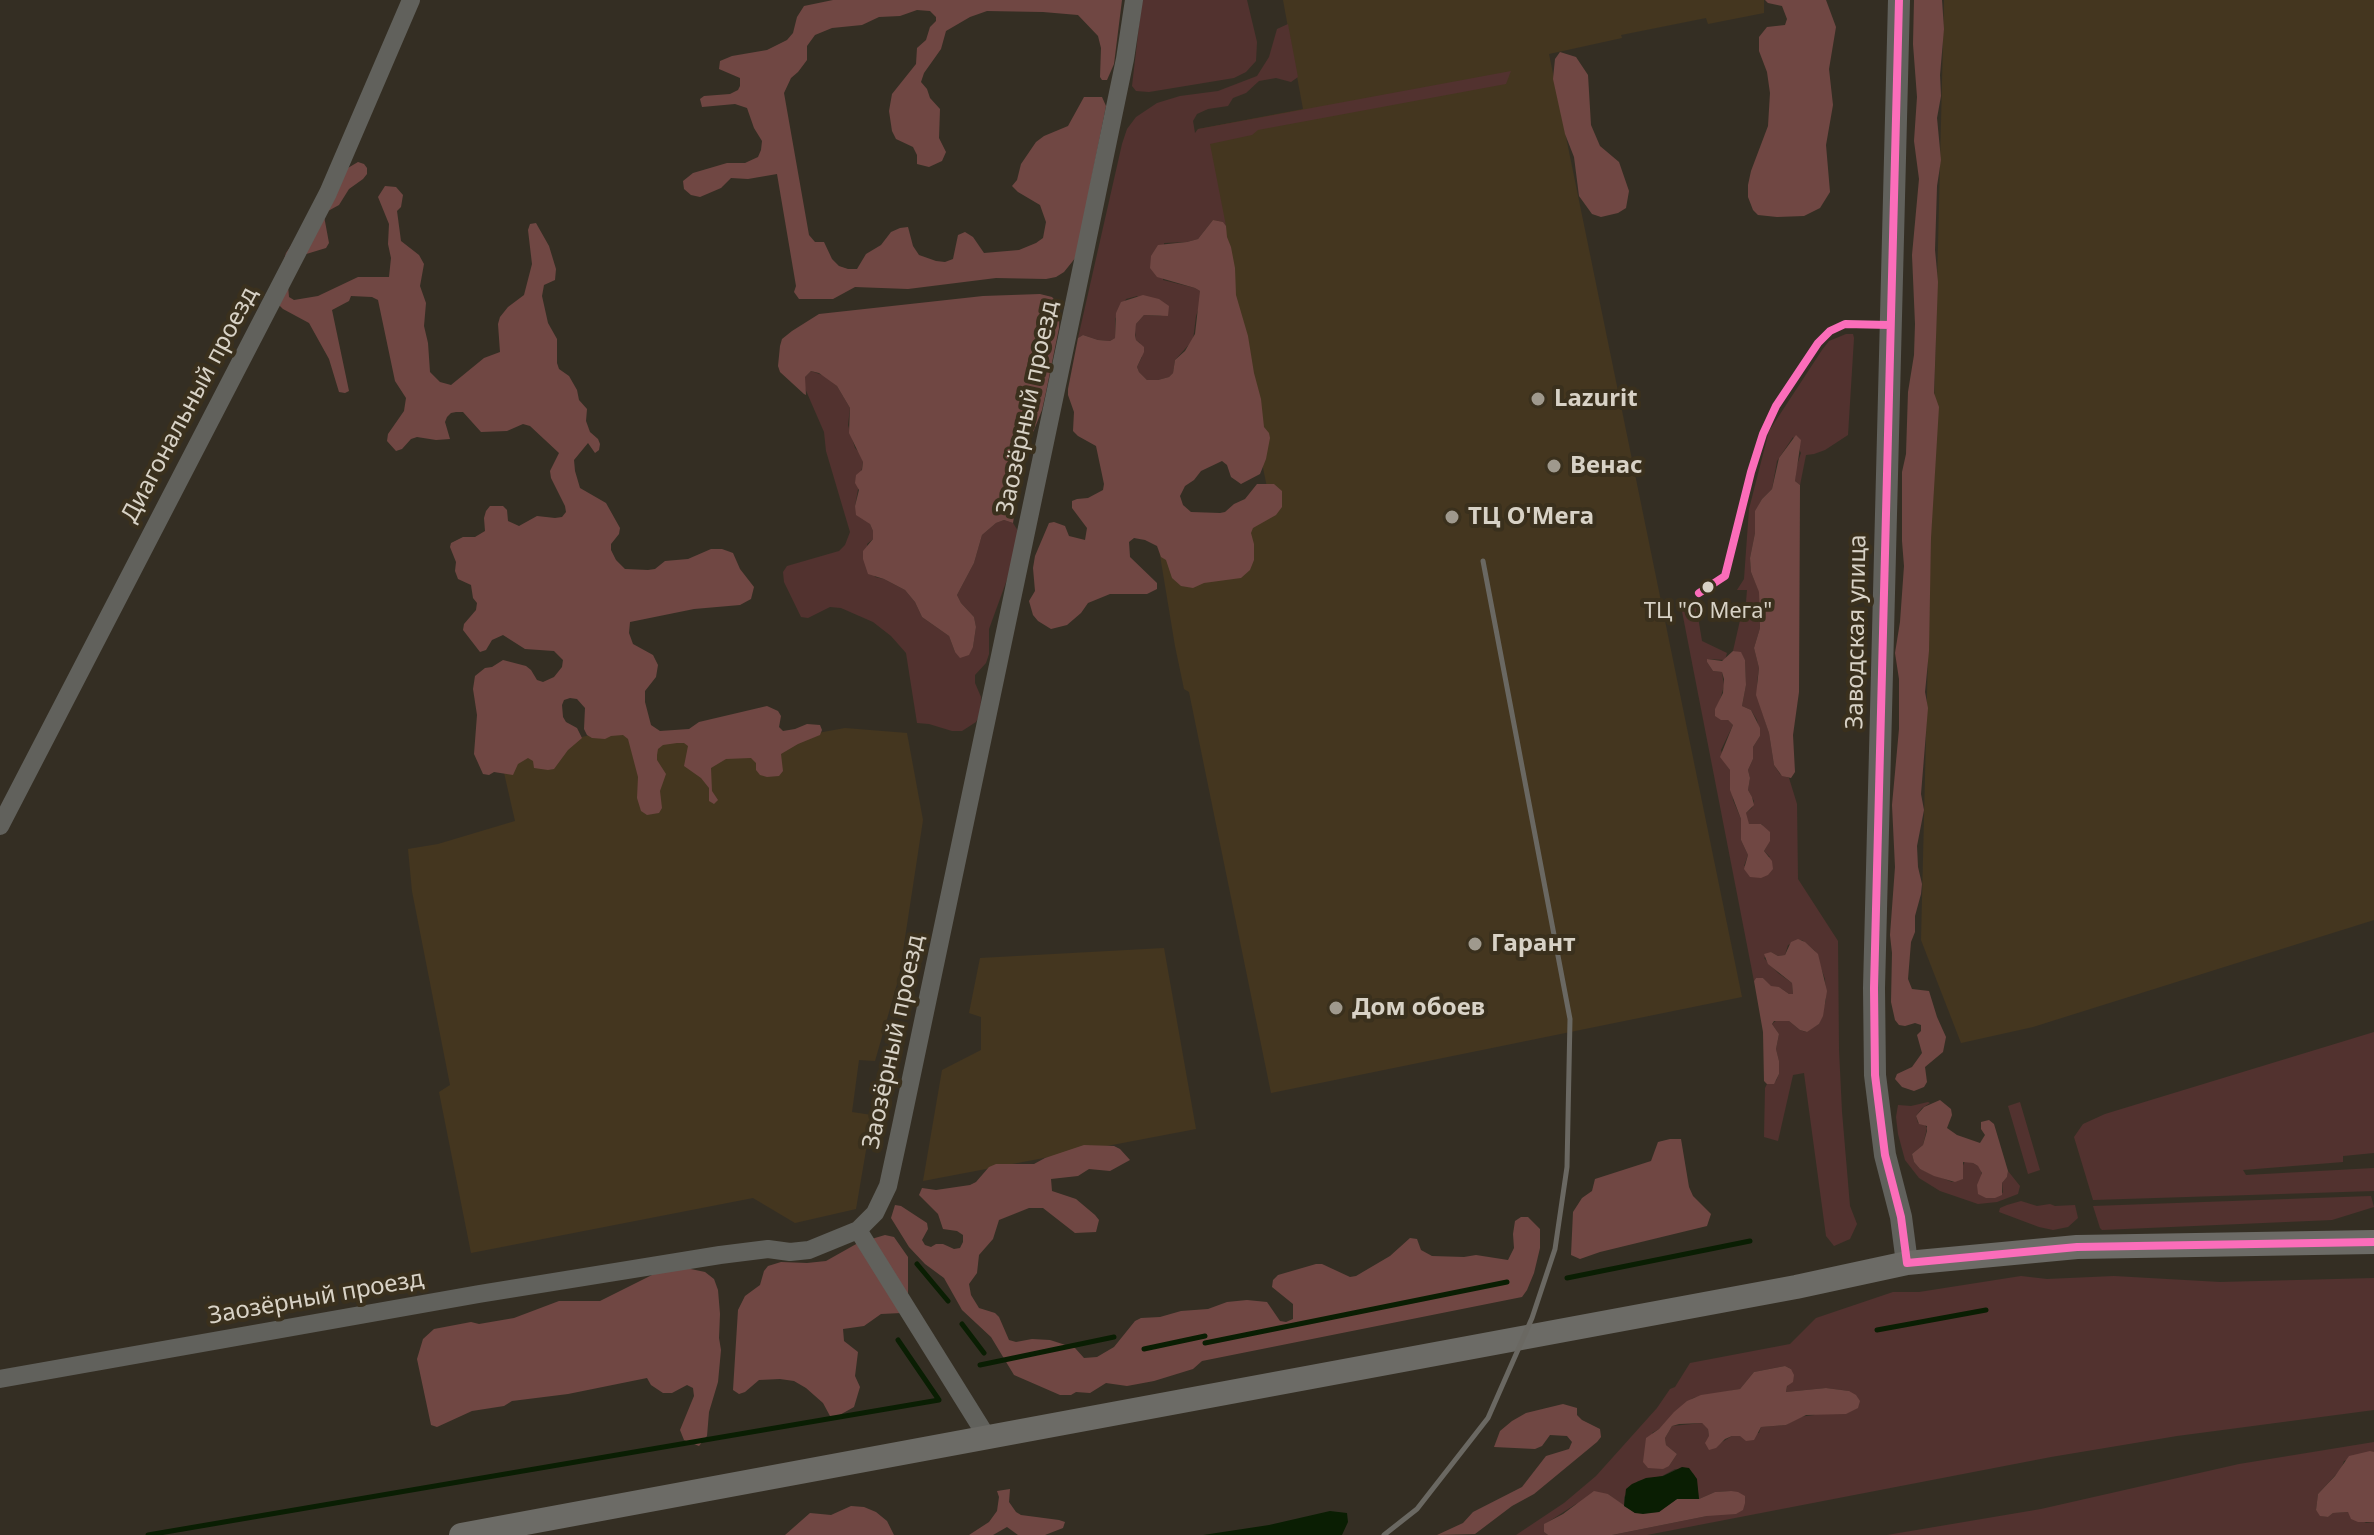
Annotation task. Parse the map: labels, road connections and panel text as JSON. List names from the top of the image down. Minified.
{"streets":{"street":["Диагональный проезд","Заозёрный проезд","Заводская улица"]},"places":["Lazurit","Венас","ТЦ О'Мега","ТЦ \"О Мега\"","Гарант","Дом обоев"]}
